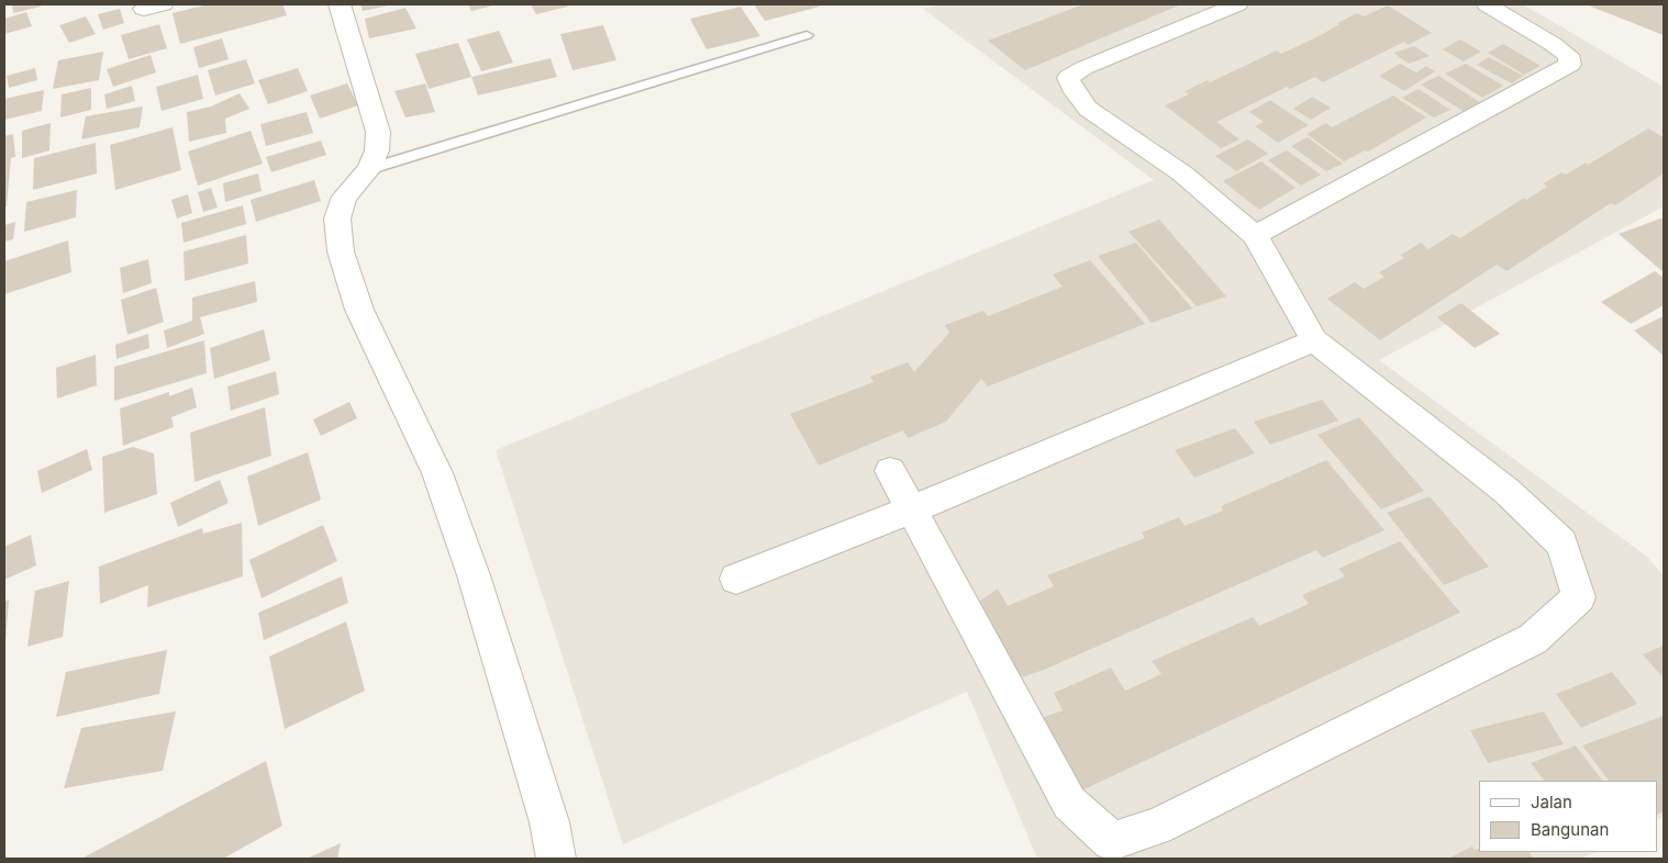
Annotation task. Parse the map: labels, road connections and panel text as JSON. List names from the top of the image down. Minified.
{"legend":["Jalan","Bangunan"]}
